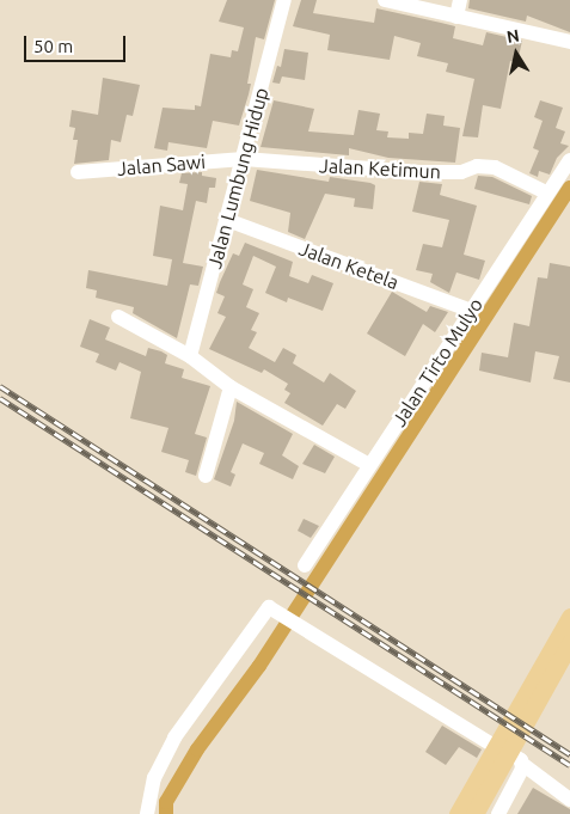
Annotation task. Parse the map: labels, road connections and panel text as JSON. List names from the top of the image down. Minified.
{"streets":{"street":["Jalan Sawi","Jalan Ketimun","Jalan Lumbung Hidup","Jalan Ketela","Jalan Tirto Mulyo"]},"crossings":[["Jalan Sawi","Jalan Ketimun"],["Jalan Sawi","Jalan Lumbung Hidup"],["Jalan Ketimun","Jalan Lumbung Hidup"],["Jalan Ketimun","Jalan Tirto Mulyo"],["Jalan Lumbung Hidup","Jalan Ketela"],["Jalan Ketela","Jalan Tirto Mulyo"]],"scale_bar":"50 m","north":"top"}
